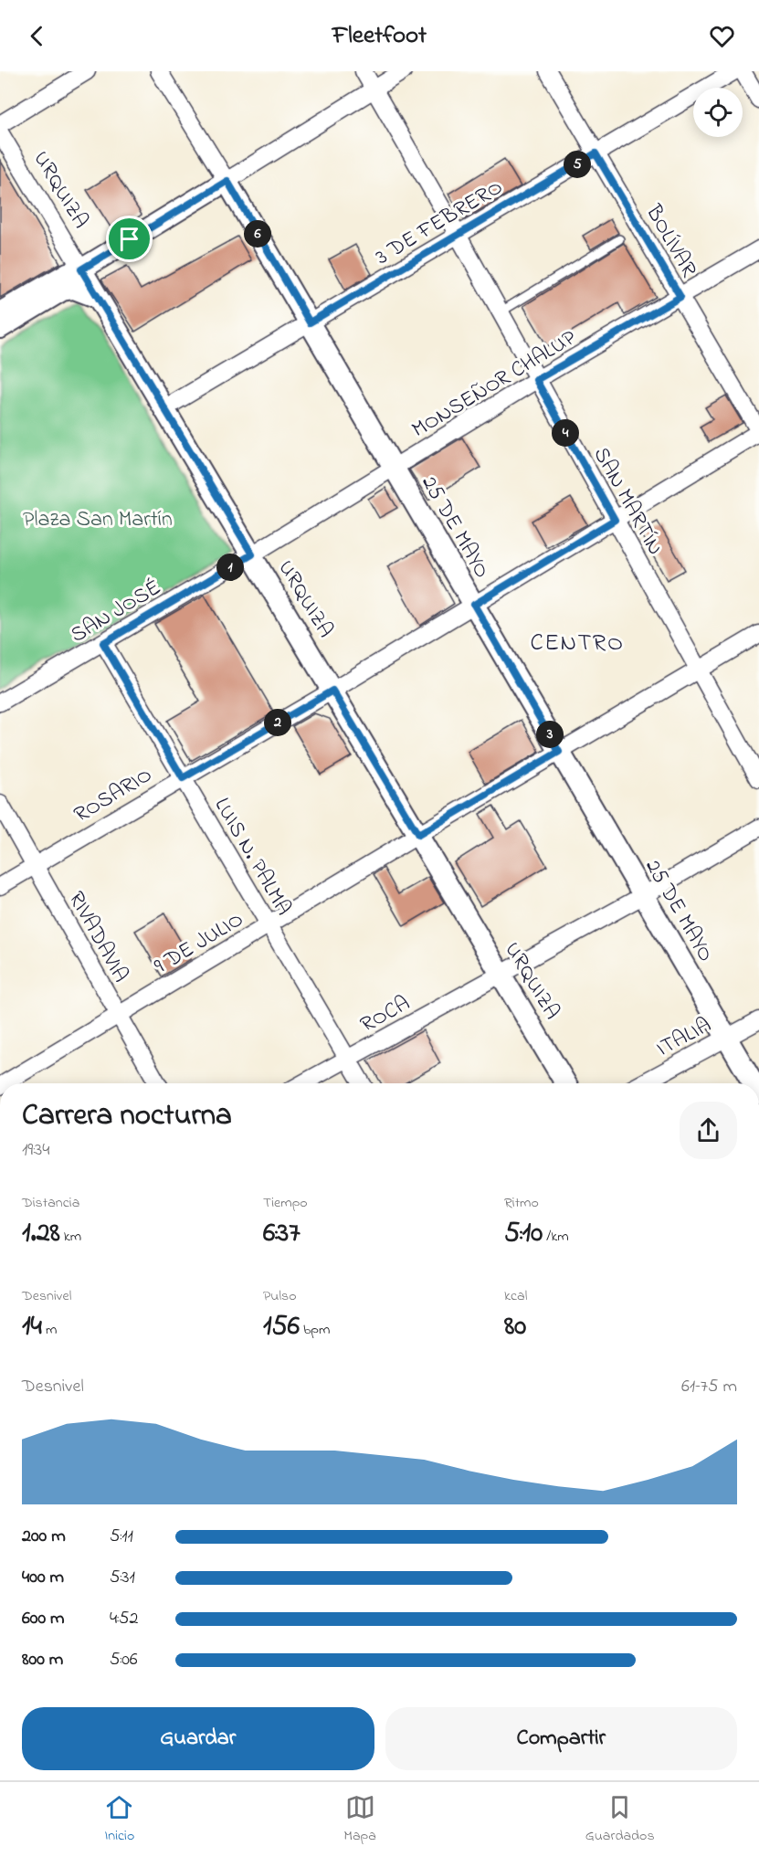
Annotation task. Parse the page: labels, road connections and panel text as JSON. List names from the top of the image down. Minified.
{"streets":{"street":["URQUIZA","3 DE FEBRERO","BOLÍVAR","MONSEÑOR CHALUP","SAN MARTÍN","25 DE MAYO","SAN JOSÉ","ROSARIO","LUIS N. PALMA","RIVADAVIA","9 DE JULIO","ROCA","ITALIA"]},"crossings":[["URQUIZA","3 DE FEBRERO"],["URQUIZA","MONSEÑOR CHALUP"],["URQUIZA","SAN JOSÉ"],["URQUIZA","ROSARIO"],["URQUIZA","9 DE JULIO"],["URQUIZA","ROCA"],["3 DE FEBRERO","BOLÍVAR"],["3 DE FEBRERO","SAN MARTÍN"],["3 DE FEBRERO","25 DE MAYO"],["BOLÍVAR","MONSEÑOR CHALUP"],["BOLÍVAR","ROSARIO"],["MONSEÑOR CHALUP","SAN MARTÍN"],["MONSEÑOR CHALUP","25 DE MAYO"],["MONSEÑOR CHALUP","SAN JOSÉ"],["SAN MARTÍN","ROSARIO"],["SAN MARTÍN","9 DE JULIO"],["25 DE MAYO","ROSARIO"],["25 DE MAYO","9 DE JULIO"],["25 DE MAYO","ROCA"],["25 DE MAYO","ITALIA"],["SAN JOSÉ","LUIS N. PALMA"],["ROSARIO","LUIS N. PALMA"],["ROSARIO","RIVADAVIA"],["LUIS N. PALMA","9 DE JULIO"],["LUIS N. PALMA","ROCA"],["RIVADAVIA","9 DE JULIO"]],"districts":["CENTRO"],"parks":["Plaza San Martín"],"page":{"header":"Fleetfoot","pins":["5","6","4","1","2","3"],"heading":["Carrera nocturna","19:34"],"stats":[["Distancia","1.28 km"],["Tiempo","6:37"],["Ritmo","5:10 /km"],["Desnivel","14 m"],["Pulso","156 bpm"],["kcal","80"]],"chart":["Desnivel","61–75 m"],"list":[{"name":"200 m","note":"5:11"},{"name":"400 m","note":"5:31"},{"name":"600 m","note":"4:52"},{"name":"800 m","note":"5:06"}],"buttons":["Guardar","Compartir"],"tabs":["Inicio","Mapa","Guardados"]}}
